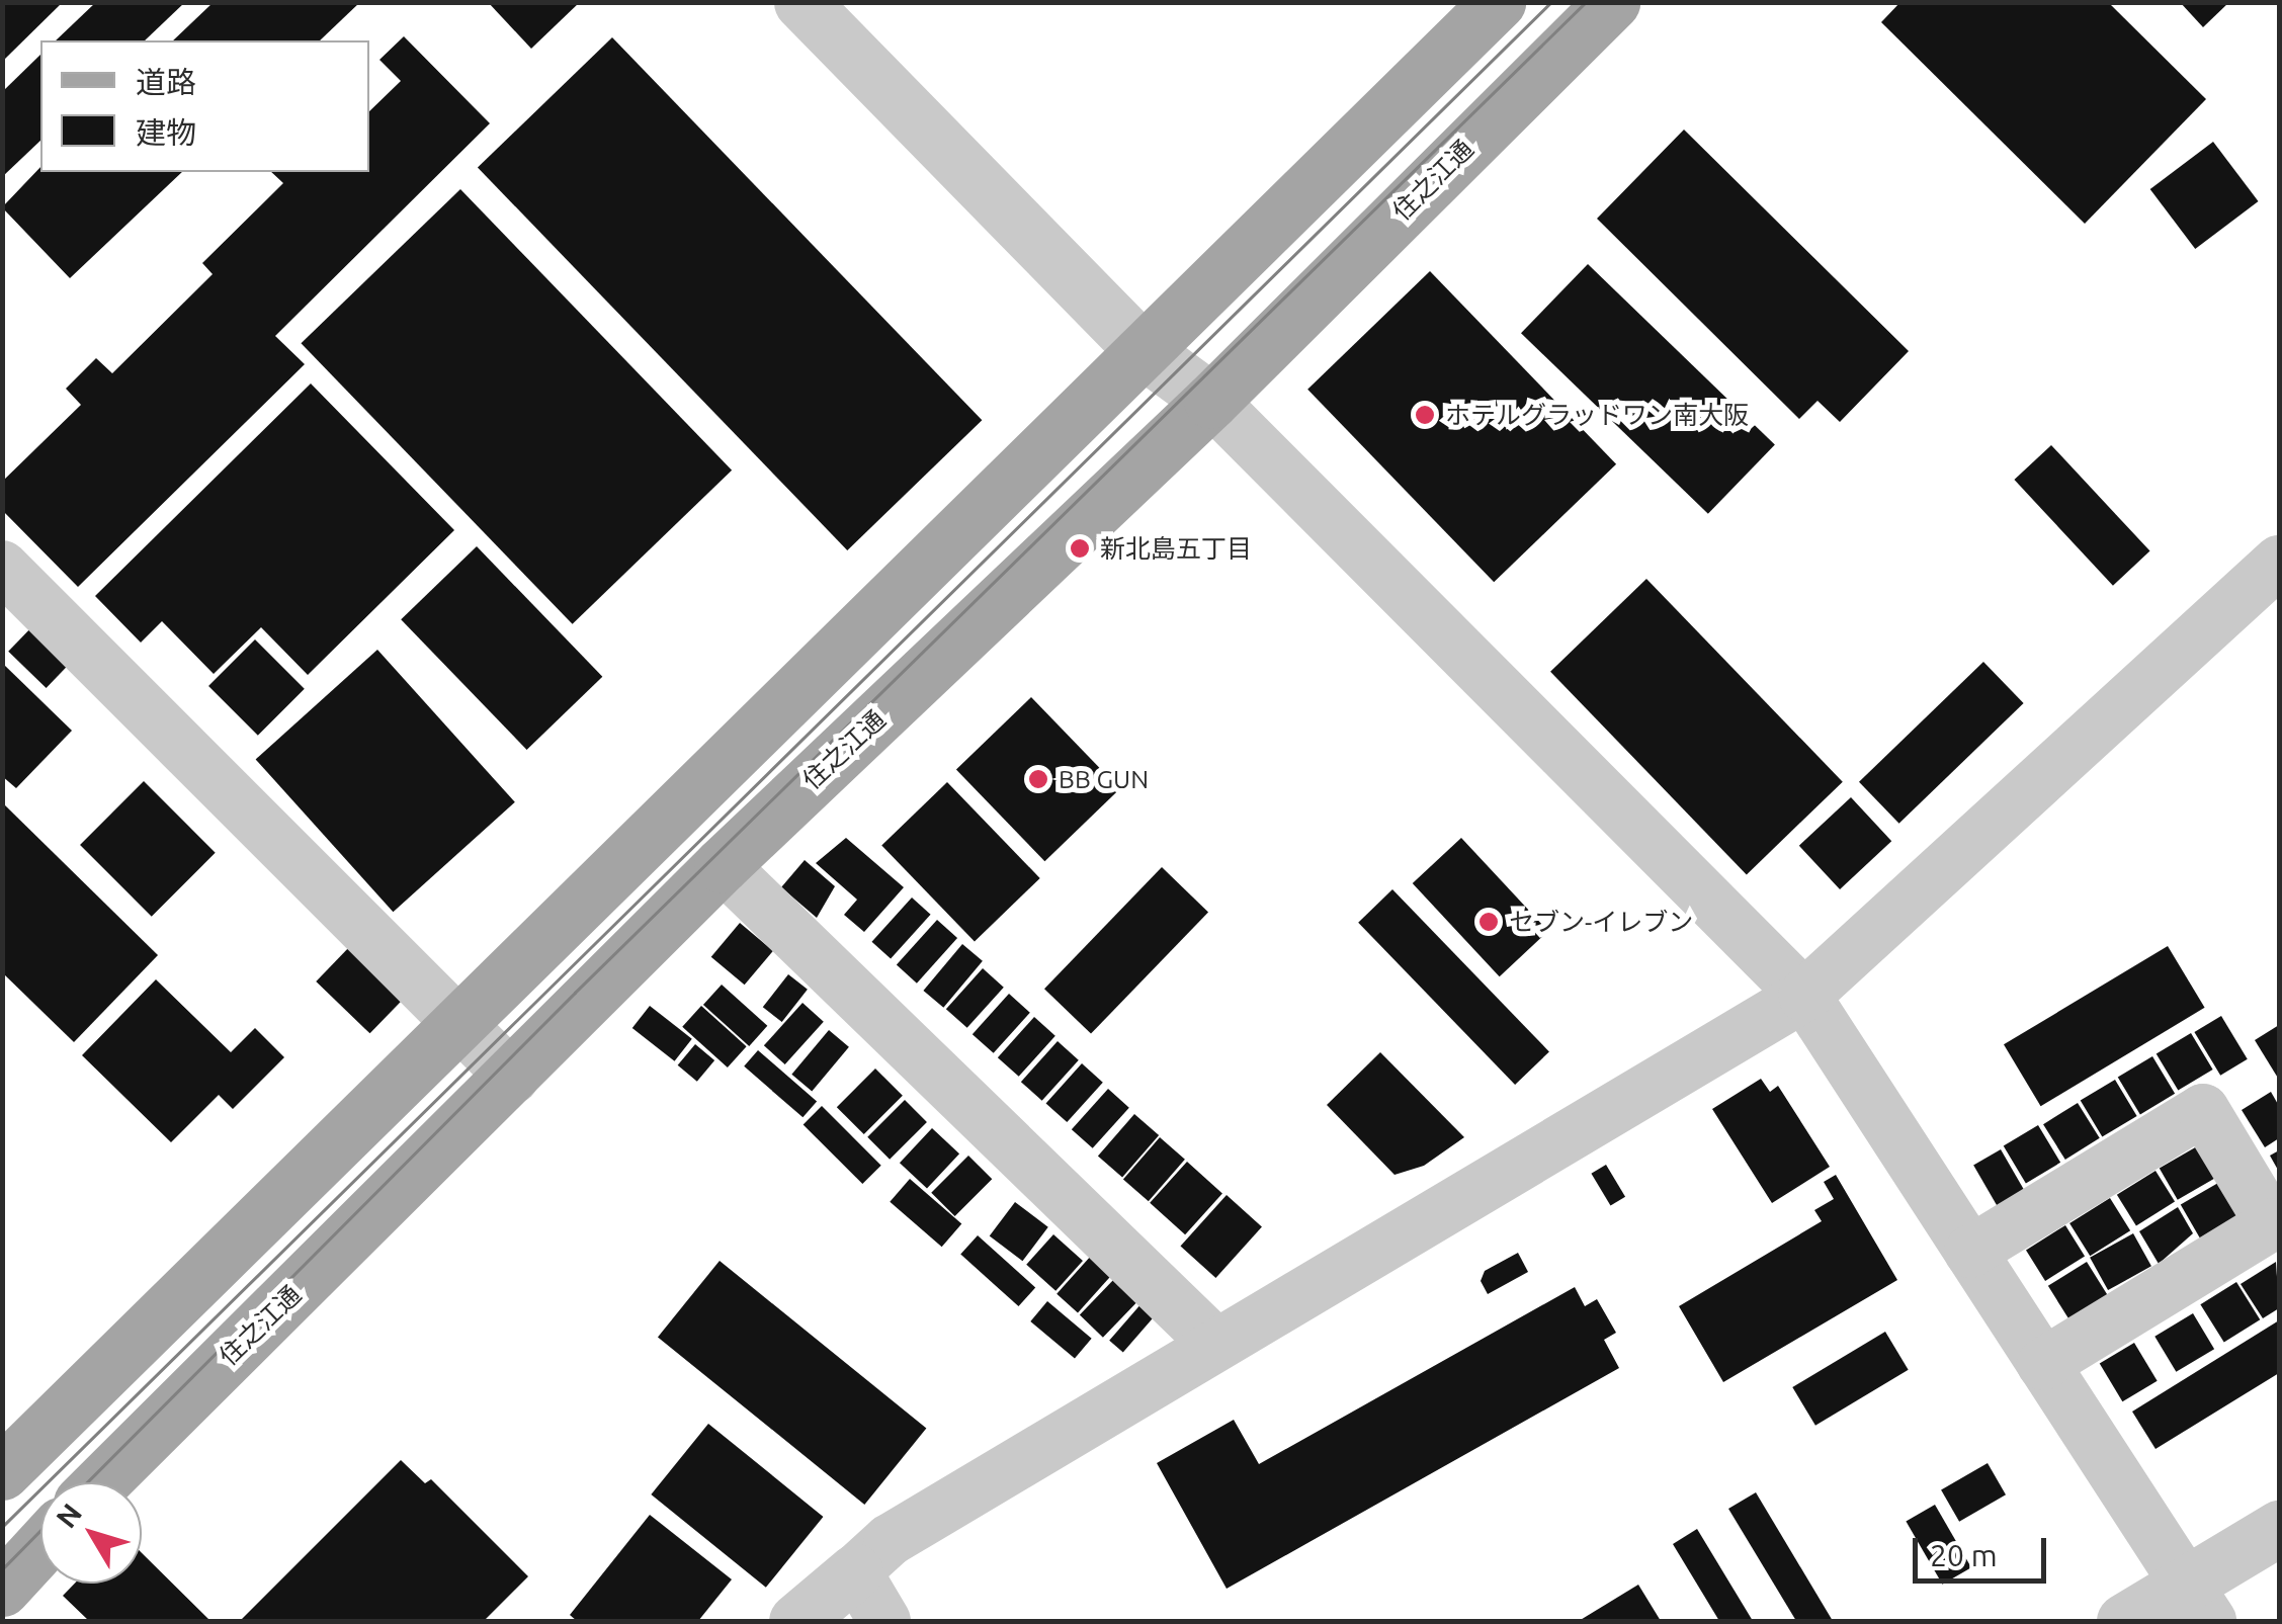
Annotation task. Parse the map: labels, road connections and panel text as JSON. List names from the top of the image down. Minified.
{"streets":{"main road":["住之江通"]},"places":["ホテルグラッドワン南大阪","新北島五丁目","BB GUN","セブン-イレブン"],"legend":["道路","建物"],"scale_bar":"20 m","north":"top left"}
